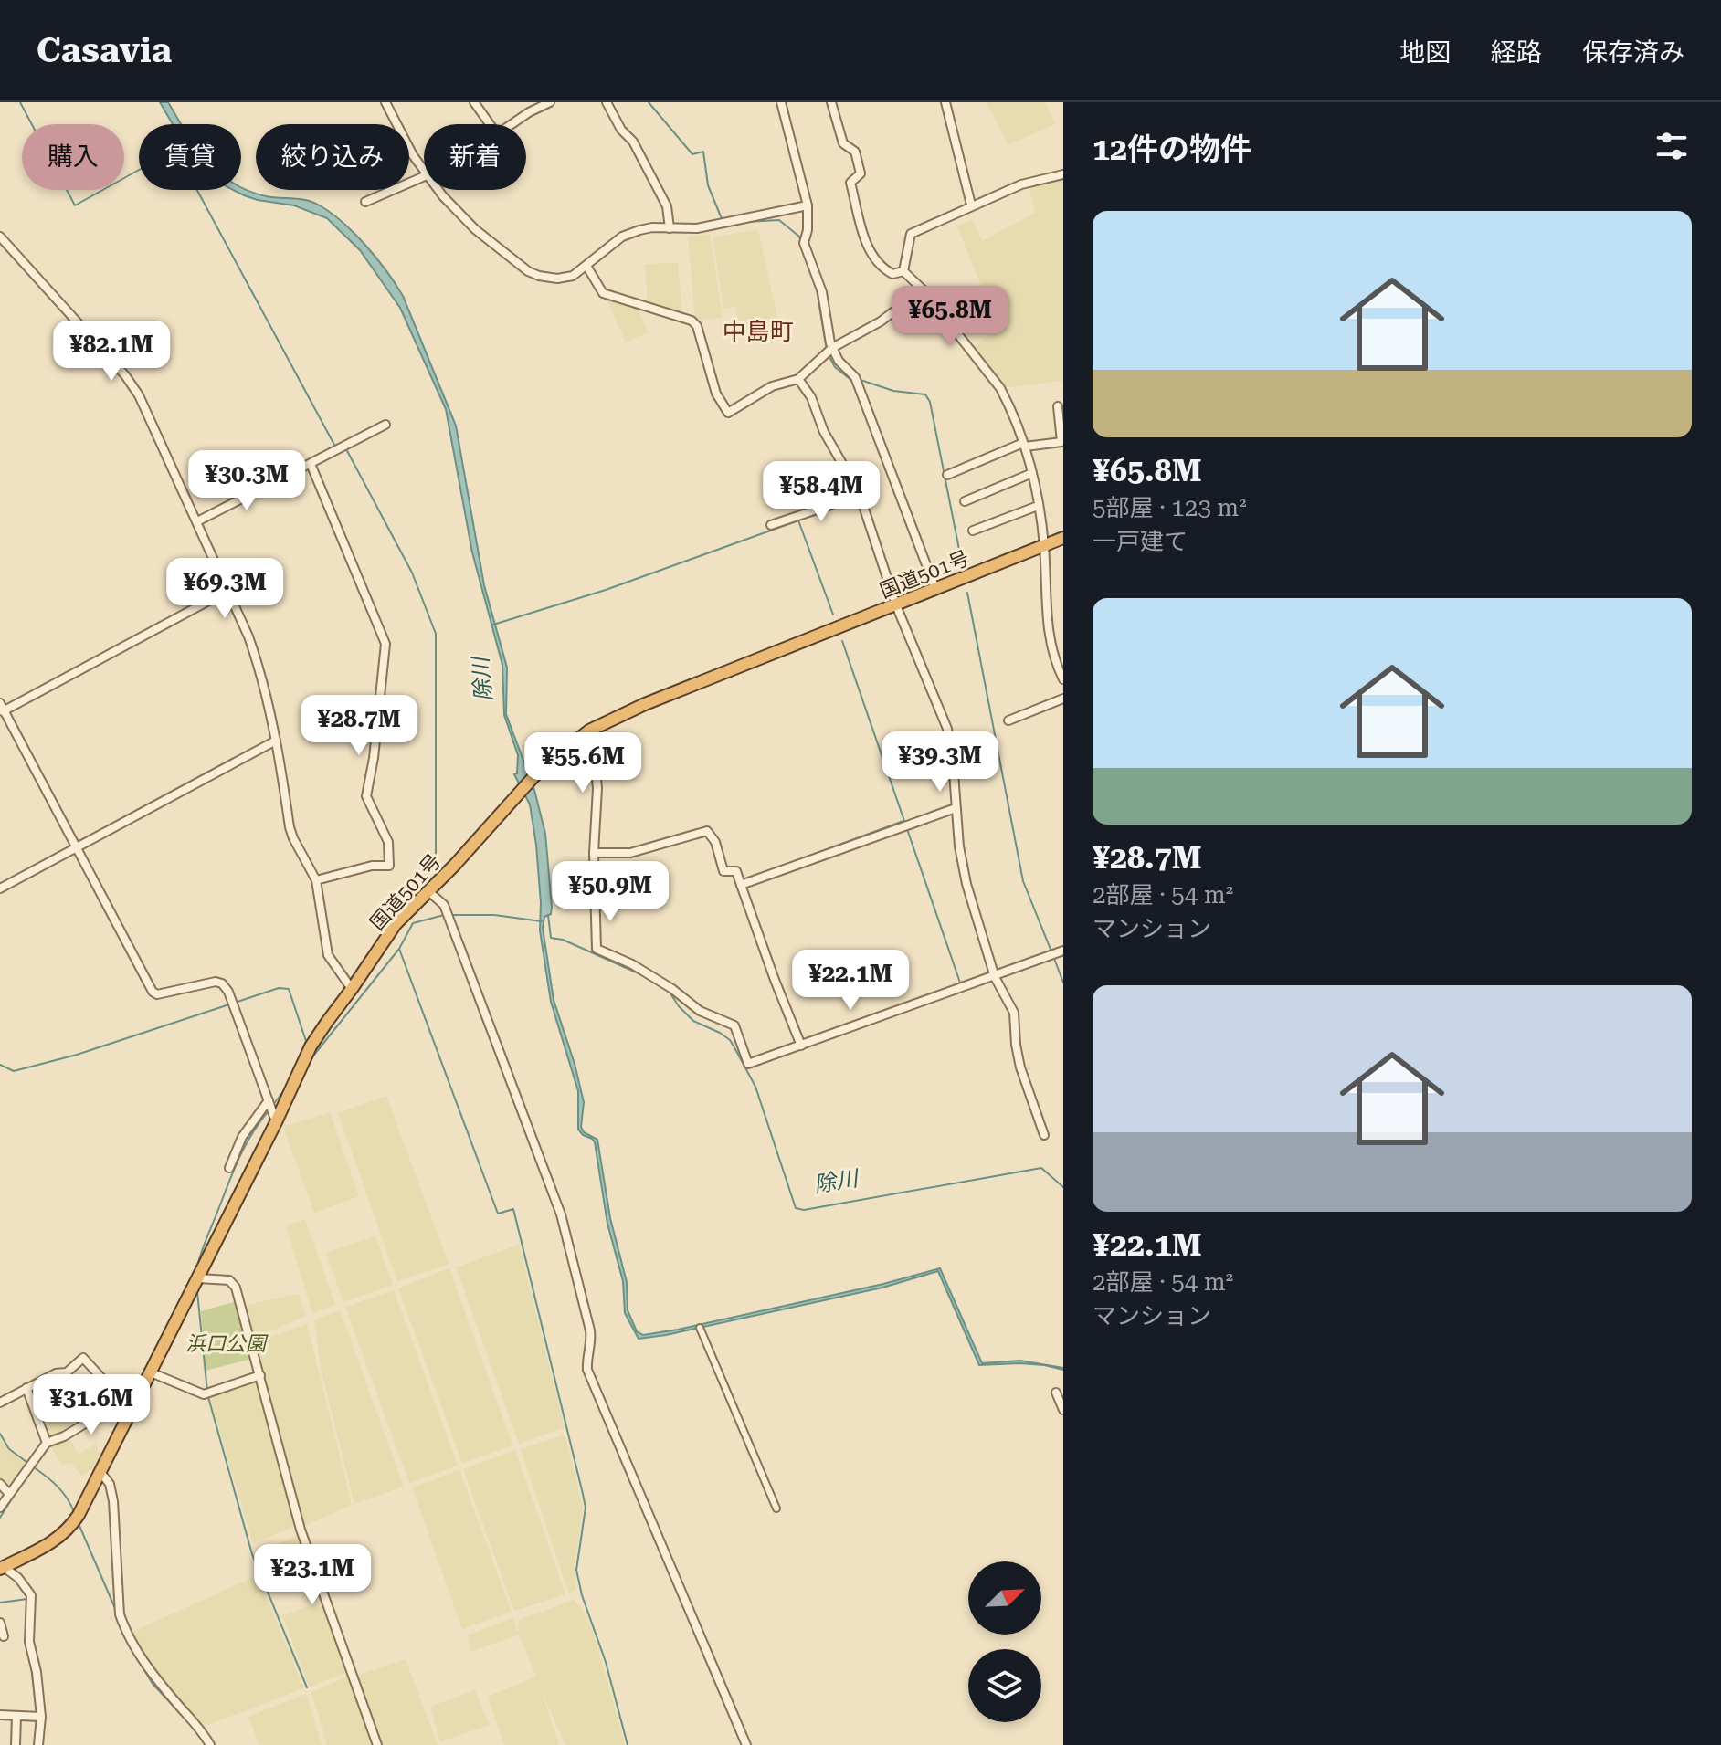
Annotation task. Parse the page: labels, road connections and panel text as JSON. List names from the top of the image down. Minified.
{"streets":{"highway":["国道501号"]},"districts":["中島町"],"water":["除川"],"parks":["浜口公園"],"north":"top right","page":{"header":"Casavia","nav":["地図","経路","保存済み"],"heading":"12件の物件","chip":["購入","賃貸","絞り込み","新着"],"list":[{"name":"¥65.8M","note":"5部屋 · 123 m² · 一戸建て"},{"name":"¥28.7M","note":"2部屋 · 54 m² · マンション"},{"name":"¥22.1M","note":"2部屋 · 54 m² · マンション"}],"price":["¥65.8M","¥82.1M","¥30.3M","¥58.4M","¥69.3M","¥28.7M","¥39.3M","¥55.6M","¥50.9M","¥22.1M","¥31.6M","¥23.1M"]}}
